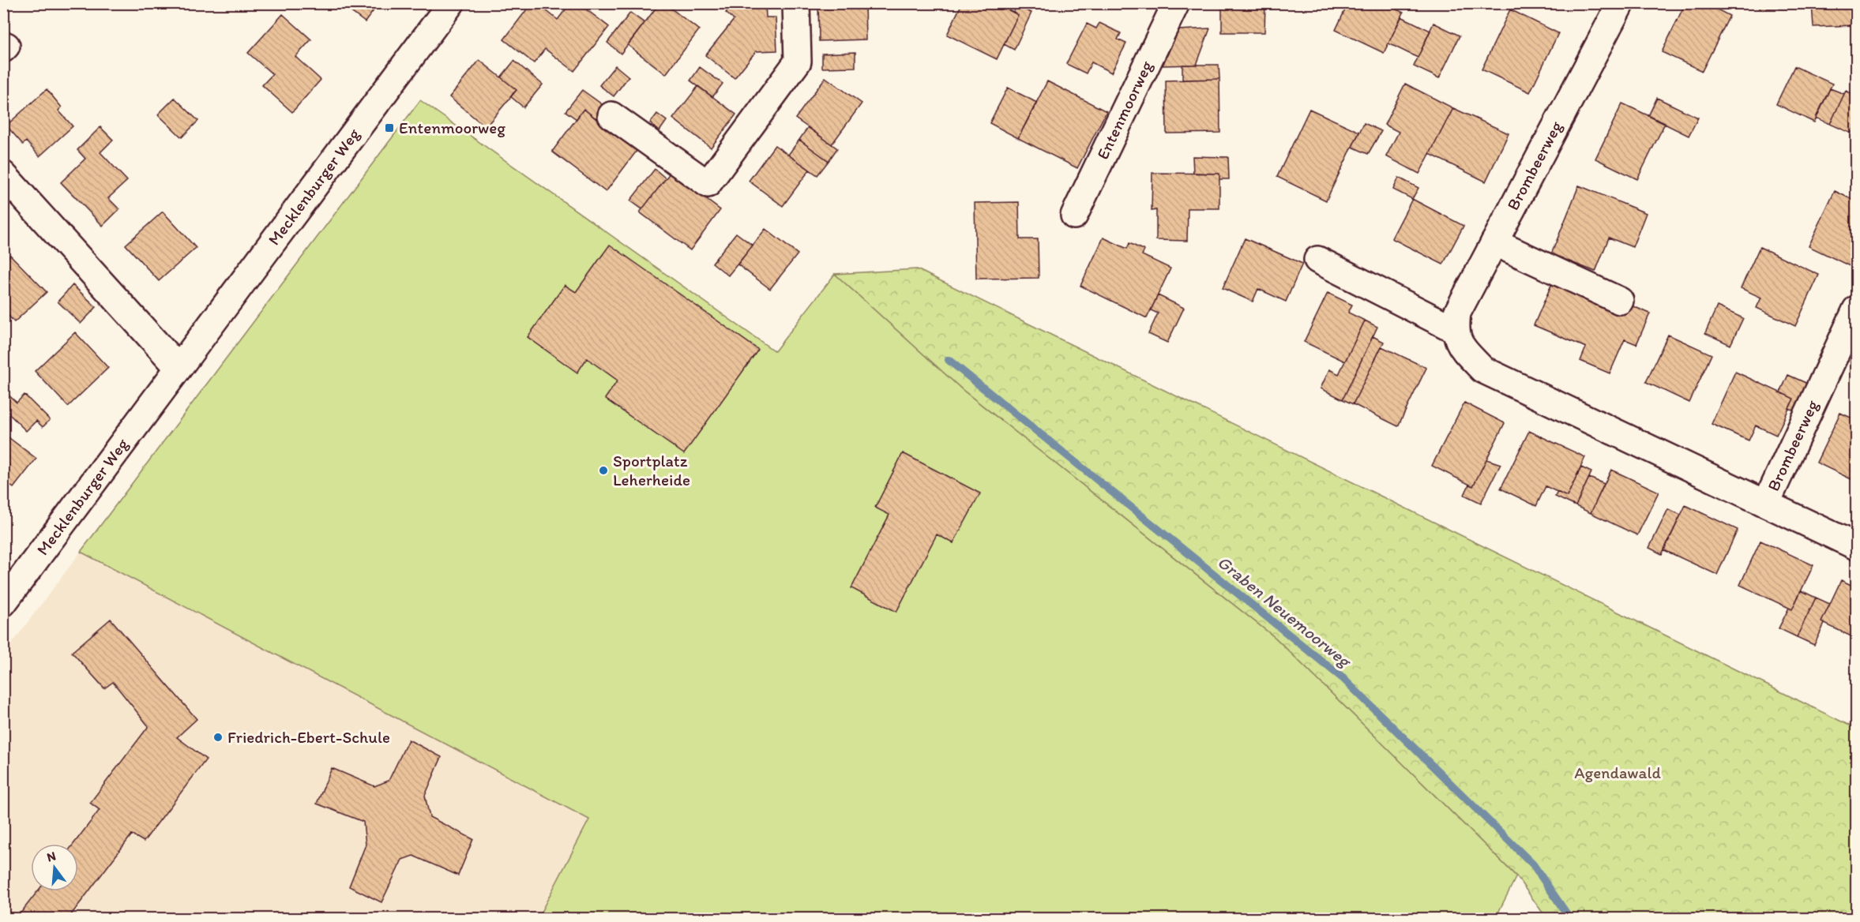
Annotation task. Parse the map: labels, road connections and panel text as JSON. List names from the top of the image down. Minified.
{"streets":{"street":["Entenmoorweg","Brombeerweg","Mecklenburger Weg"]},"water":["Graben Neuemoorweg"],"parks":["Agendawald"],"places":{"transit":["Entenmoorweg"],"other":["Sportplatz Leherheide","Friedrich-Ebert-Schule"]},"north":"top"}
